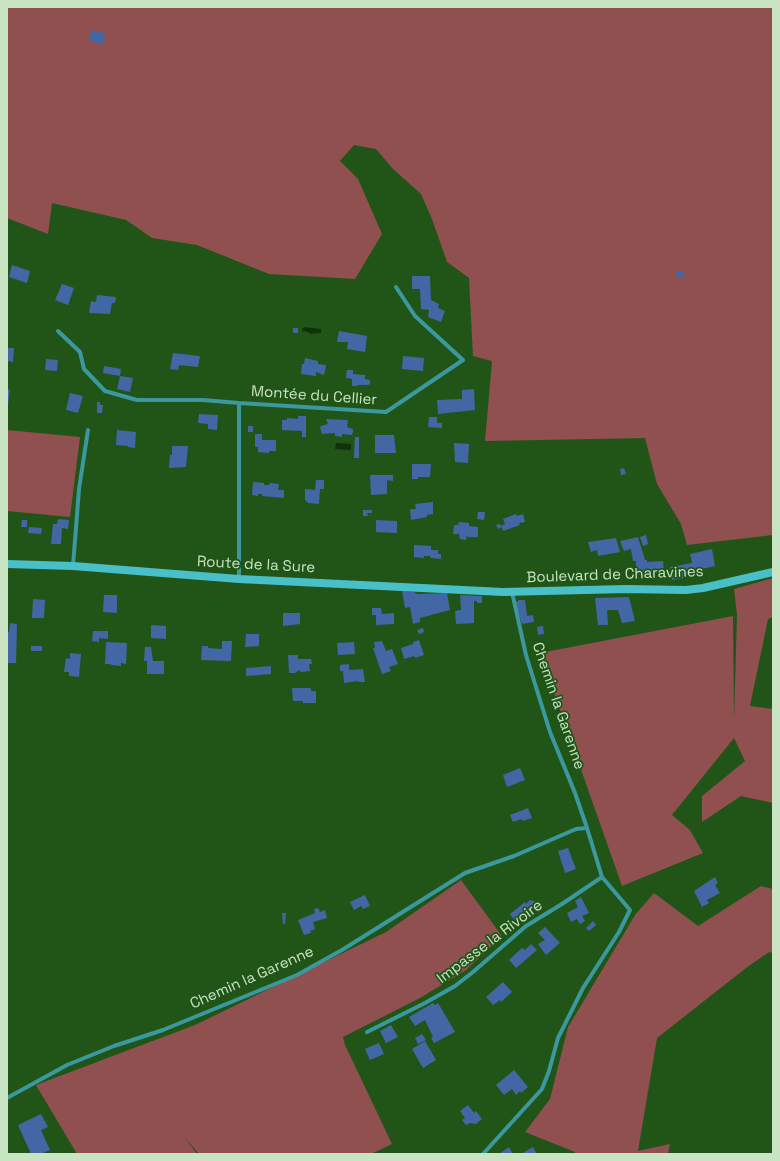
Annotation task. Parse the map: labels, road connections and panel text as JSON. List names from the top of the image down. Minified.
{"streets":{"main road":["Route de la Sure","Boulevard de Charavines"],"street":["Montée du Cellier","Chemin la Garenne","Impasse la Rivoire"]},"crossings":[["Montée du Cellier","Route de la Sure"],["Route de la Sure","Boulevard de Charavines"],["Route de la Sure","Chemin la Garenne"],["Boulevard de Charavines","Chemin la Garenne"],["Chemin la Garenne","Impasse la Rivoire"]]}
